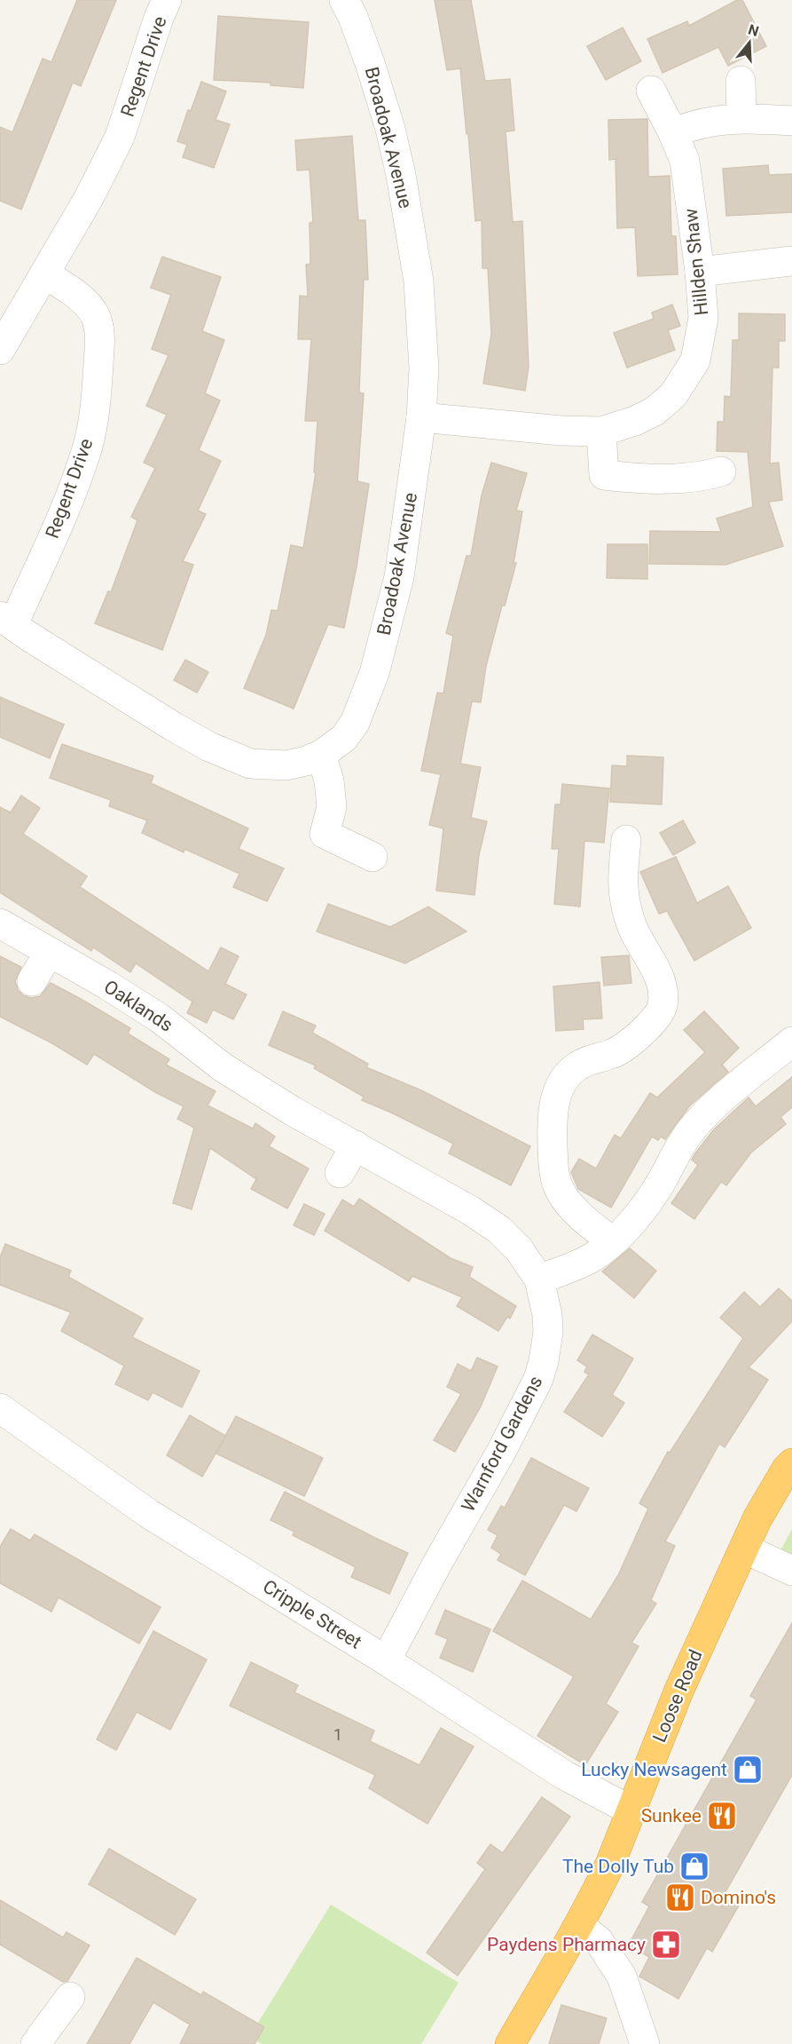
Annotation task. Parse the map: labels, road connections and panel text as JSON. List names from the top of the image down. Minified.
{"streets":{"highway":["Loose Road"],"street":["Regent Drive","Broadoak Avenue","Hillden Shaw","Oaklands","Warnford Gardens","Cripple Street"]},"crossings":[["Regent Drive","Broadoak Avenue"],["Broadoak Avenue","Hillden Shaw"],["Oaklands","Warnford Gardens"],["Warnford Gardens","Cripple Street"],["Cripple Street","Loose Road"]],"places":{"shop":["Lucky Newsagent","The Dolly Tub"],"restaurant":["Sunkee","Domino's"],"pharmacy":["Paydens Pharmacy"]},"house_numbers":["1"],"north":"top"}
